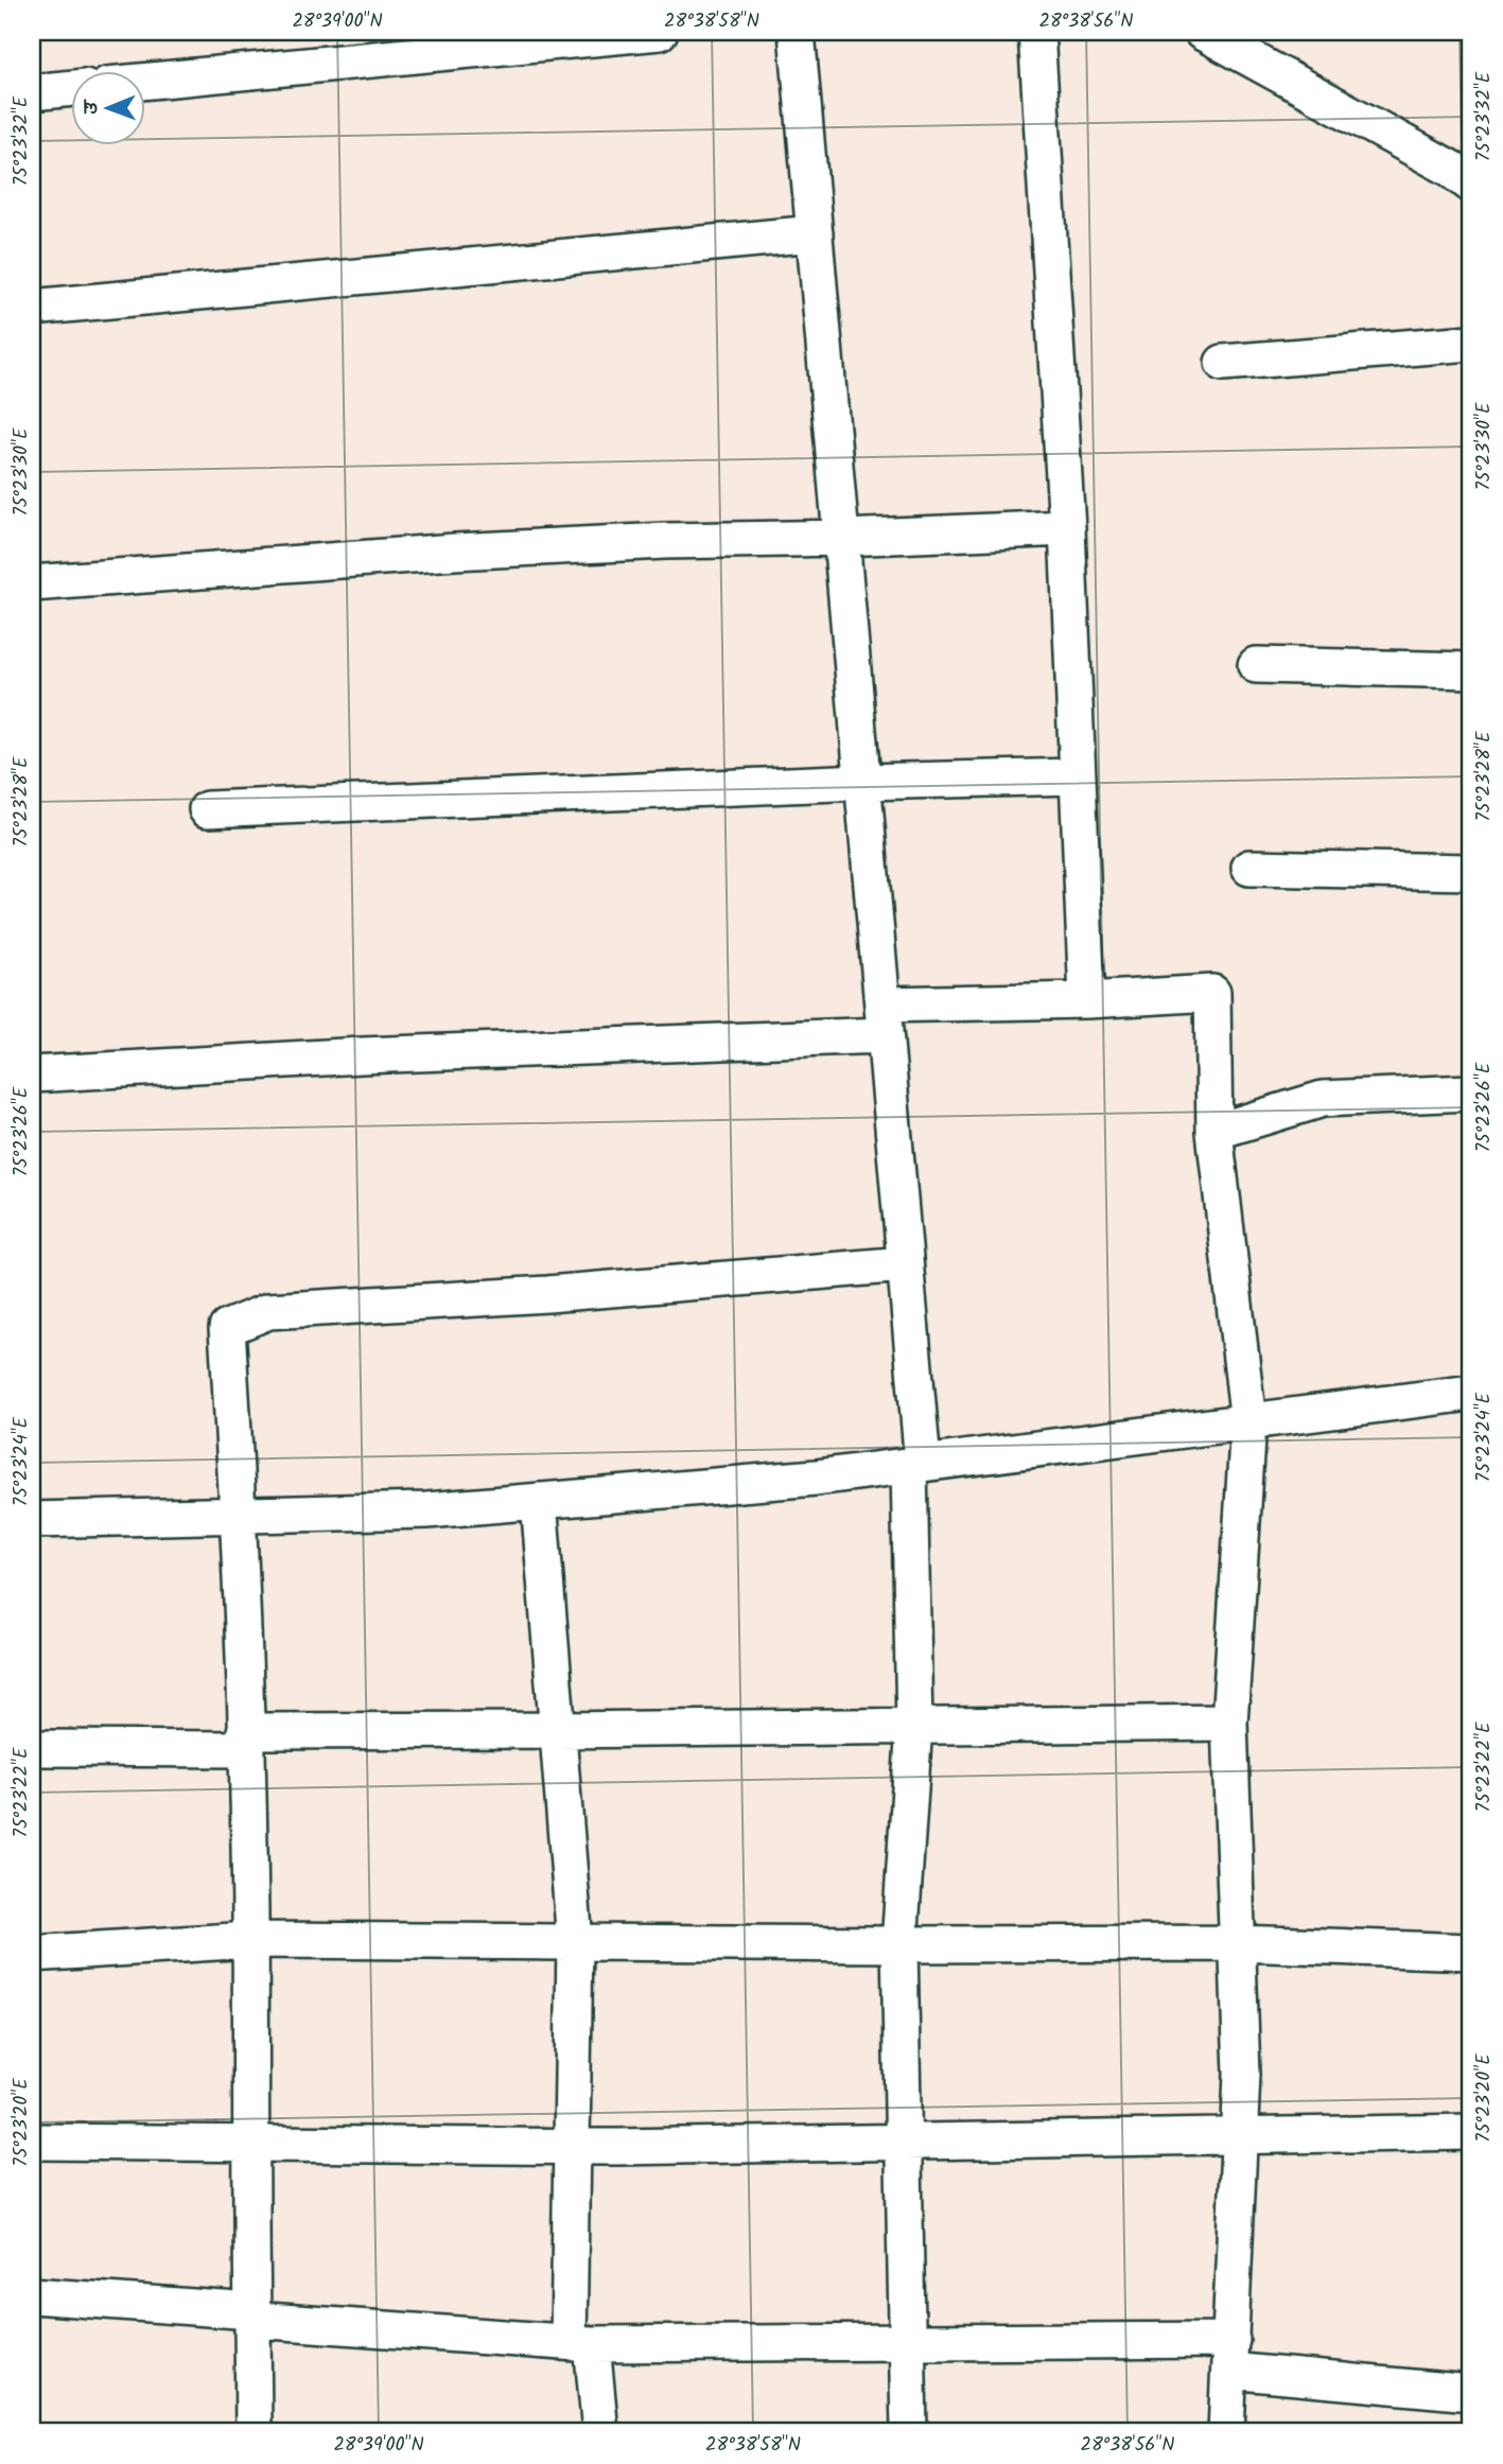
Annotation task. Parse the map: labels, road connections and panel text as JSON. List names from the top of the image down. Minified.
{"north":"left","coordinates":["28°39'00\"N","28°38'58\"N","28°38'56\"N","75°23'32\"E","75°23'30\"E","75°23'28\"E","75°23'26\"E","75°23'24\"E","75°23'22\"E","75°23'20\"E"]}
